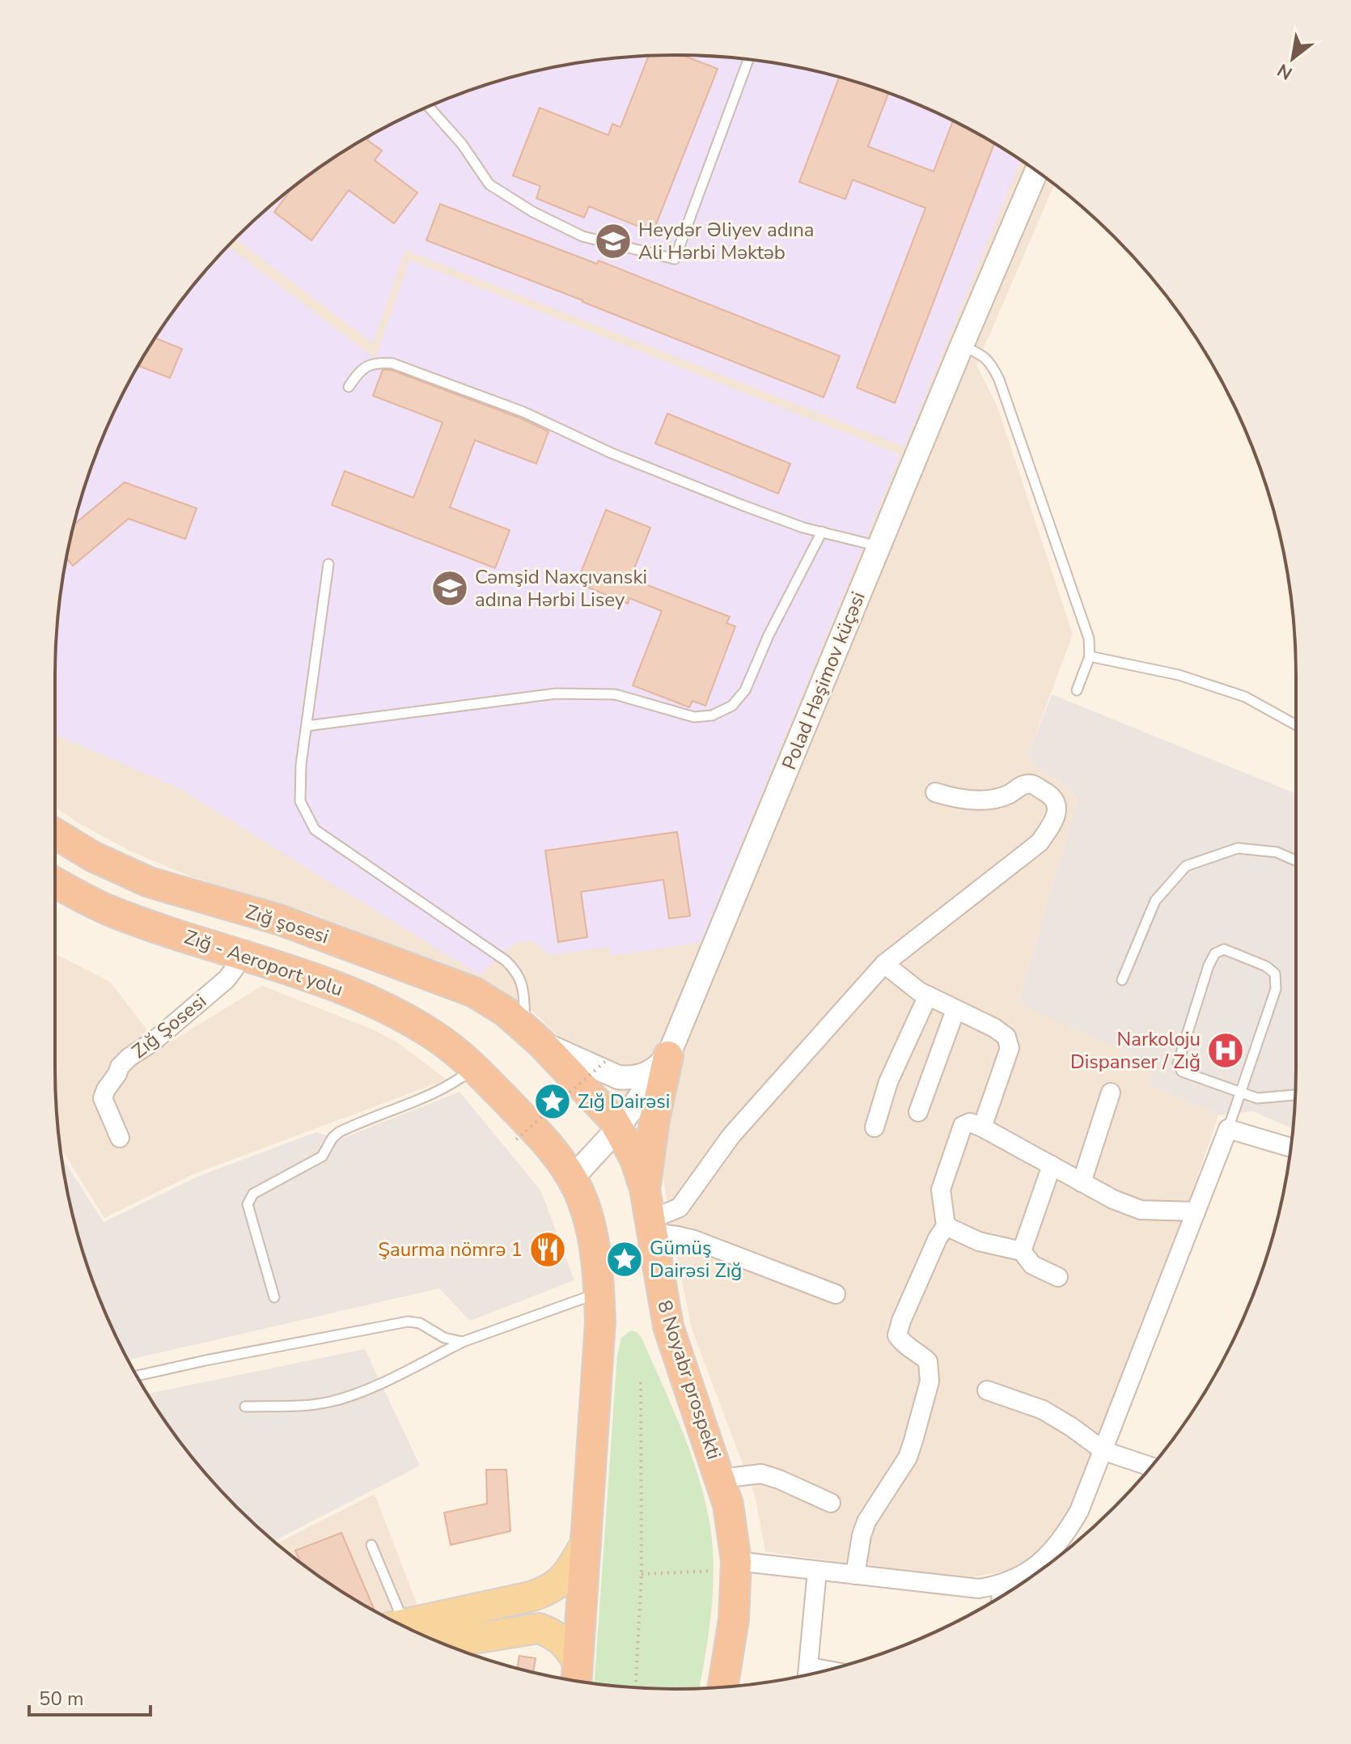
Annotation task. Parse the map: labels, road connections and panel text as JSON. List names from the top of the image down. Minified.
{"streets":{"highway":["Zığ şosesi","Zığ - Aeroport yolu","8 Noyabr prospekti"],"street":["Polad Həşimov küçəsi","Zığ Şosesi"]},"crossings":[["Polad Həşimov küçəsi","8 Noyabr prospekti"],["Zığ şosesi","8 Noyabr prospekti"],["Zığ - Aeroport yolu","Zığ Şosesi"]],"places":{"school or university":["Heydər Əliyev adına Ali Hərbi Məktəb","Cəmşid Naxçıvanski adına Hərbi Lisey"],"hospital":["Narkoloju Dispanser / Zığ"],"place":["Zığ Dairəsi","Gümüş Dairəsi Zığ"],"restaurant":["Şaurma nömrә 1"]},"scale_bar":"50 m","north":"bottom left"}
